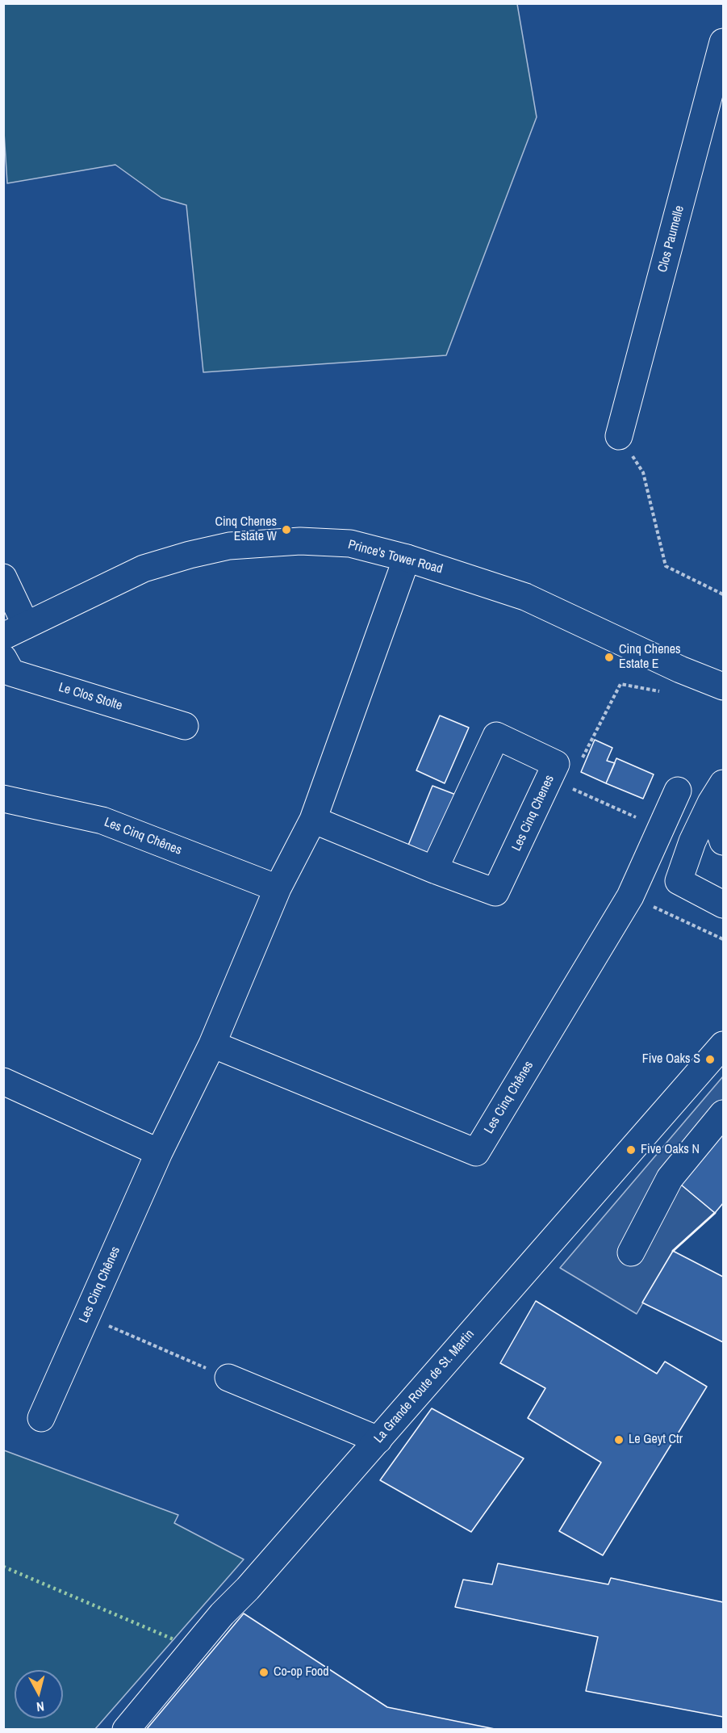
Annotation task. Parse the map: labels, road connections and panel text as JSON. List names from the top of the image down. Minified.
{"streets":{"street":["Clos Paumelle","Prince's Tower Road","Le Clos Stolte","Les Cinq Chenes","Les Cinq Chênes","La Grande Route de St. Martin"]},"crossings":[["Les Cinq Chenes","Les Cinq Chênes"]],"places":["Cinq Chenes Estate W","Cinq Chenes Estate E","Five Oaks S","Five Oaks N","Le Geyt Ctr","Co-op Food"],"north":"bottom"}
